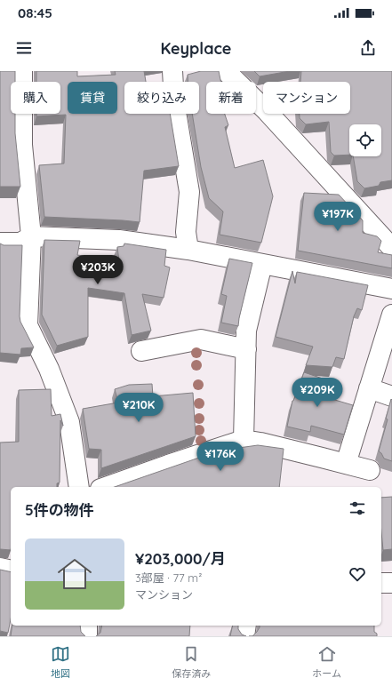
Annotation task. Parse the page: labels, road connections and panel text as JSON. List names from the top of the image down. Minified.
{"page":{"status":"08:45","header":"Keyplace","chip":["購入","賃貸","絞り込み","新着","マンション"],"price":["¥197K","¥203K","¥209K","¥210K","¥176K"],"heading":"5件の物件","list":[{"name":"¥203,000/月","note":"3部屋 · 77 m² · マンション"}],"tabs":["地図","保存済み","ホーム"]}}
